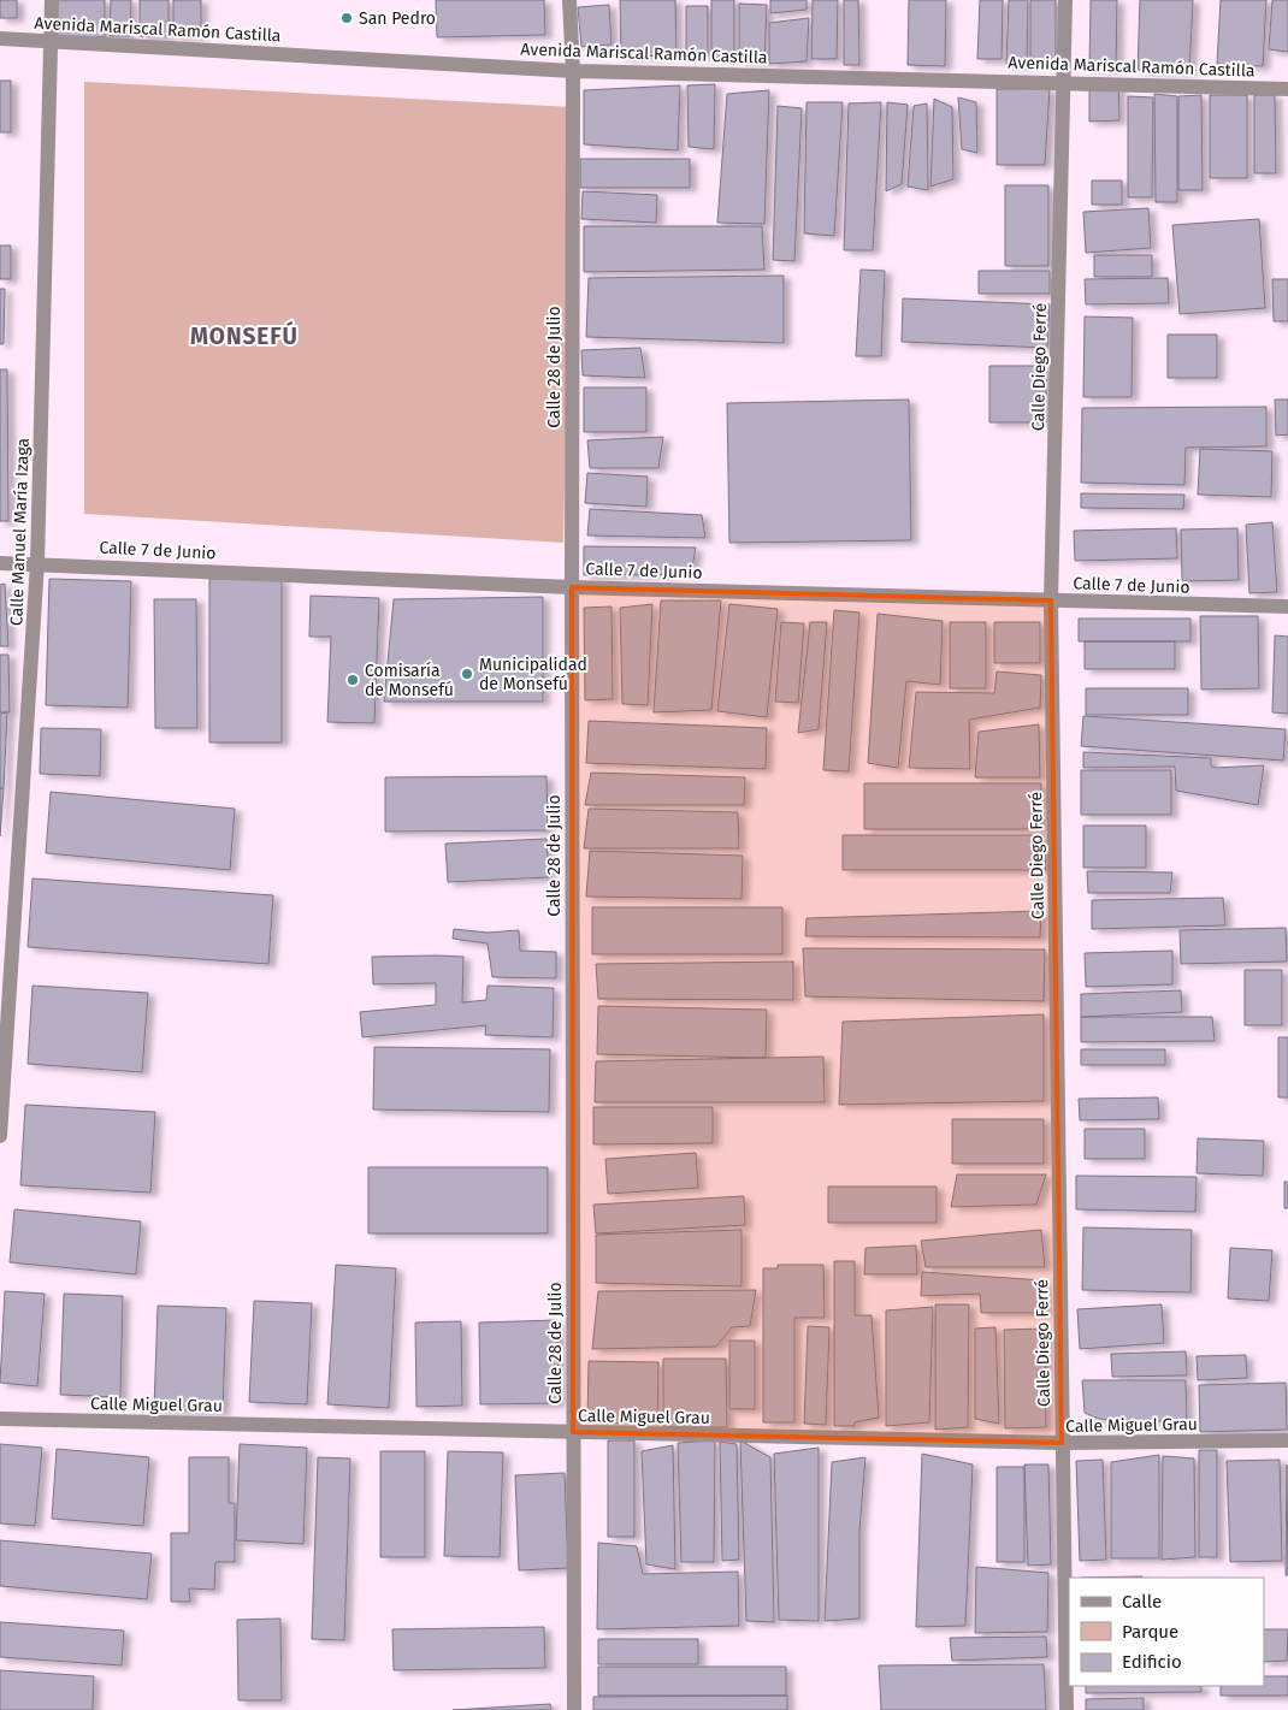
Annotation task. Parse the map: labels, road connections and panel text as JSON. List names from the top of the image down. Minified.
{"streets":{"street":["Avenida Mariscal Ramón Castilla","Calle 28 de Julio","Calle Diego Ferré","Calle Manuel María Izaga","Calle 7 de Junio","Calle Miguel Grau"]},"crossings":[["Avenida Mariscal Ramón Castilla","Calle 28 de Julio"],["Avenida Mariscal Ramón Castilla","Calle Diego Ferré"],["Avenida Mariscal Ramón Castilla","Calle Manuel María Izaga"],["Calle 28 de Julio","Calle 7 de Junio"],["Calle 28 de Julio","Calle Miguel Grau"],["Calle Diego Ferré","Calle 7 de Junio"],["Calle Diego Ferré","Calle Miguel Grau"],["Calle Manuel María Izaga","Calle 7 de Junio"]],"districts":["MONSEFÚ"],"places":["San Pedro","Municipalidad de Monsefú","Comisaría de Monsefú"],"legend":["Calle","Parque","Edificio"]}
